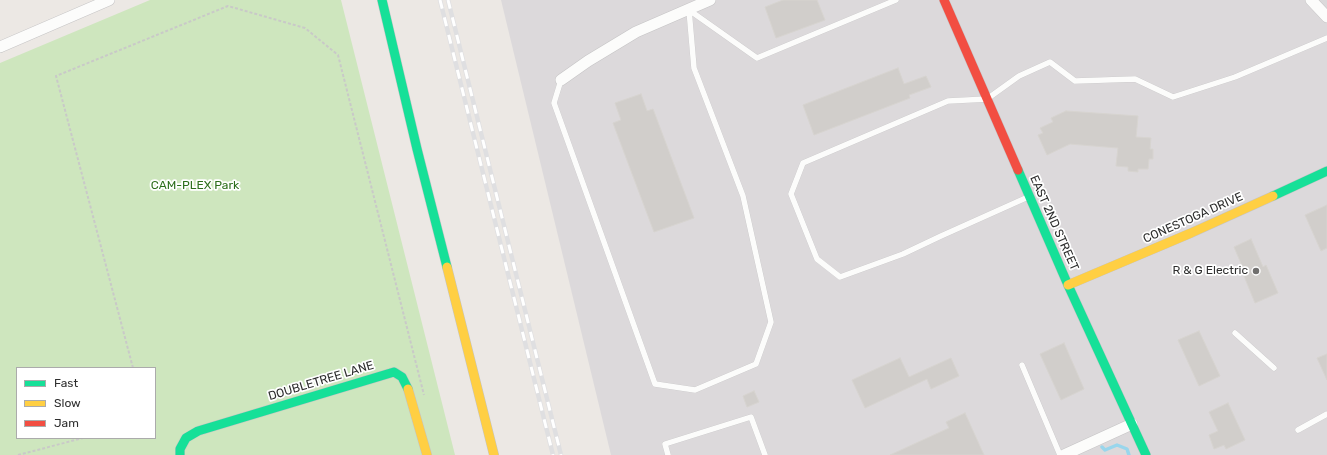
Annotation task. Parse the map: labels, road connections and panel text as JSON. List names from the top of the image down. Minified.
{"streets":{"street":["CONESTOGA DRIVE","EAST 2ND STREET","DOUBLETREE LANE"]},"crossings":[["CONESTOGA DRIVE","EAST 2ND STREET"]],"parks":["CAM-PLEX Park"],"places":["R & G Electric"],"legend":["Fast","Slow","Jam"]}
